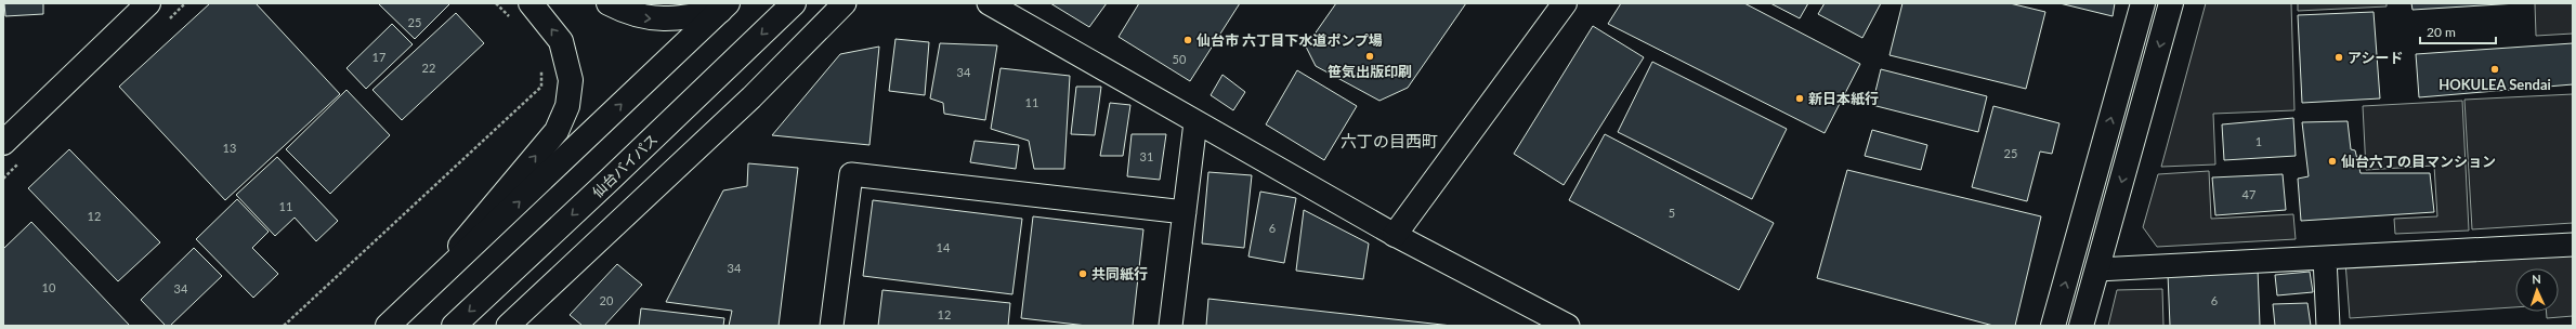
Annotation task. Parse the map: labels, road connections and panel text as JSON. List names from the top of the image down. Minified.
{"streets":{"main road":["仙台バイパス"]},"districts":["六丁の目西町"],"places":["仙台市 六丁目下水道ポンプ場","笹気出版印刷","アシード","HOKULEA Sendai","新日本紙行","仙台六丁の目マンション","共同紙行"],"house_numbers":["25","17","50","22","34","11","1","13","25","31","47","11","5","12","6","14","34","10","34","20","6","12"],"scale_bar":"20 m","north":"top"}
